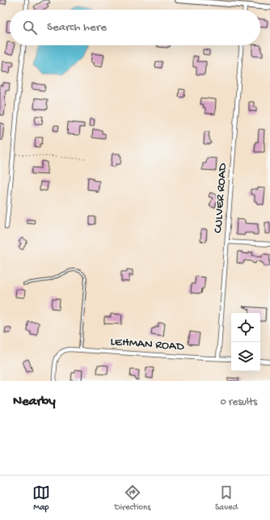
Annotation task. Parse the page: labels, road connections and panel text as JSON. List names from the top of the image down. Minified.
{"streets":{"street":["CULVER ROAD","LEHMAN ROAD"]},"crossings":[["CULVER ROAD","LEHMAN ROAD"]],"page":{"search":"Search here","heading":["Nearby","0 results"],"nav":["Map","Directions","Saved"]}}
